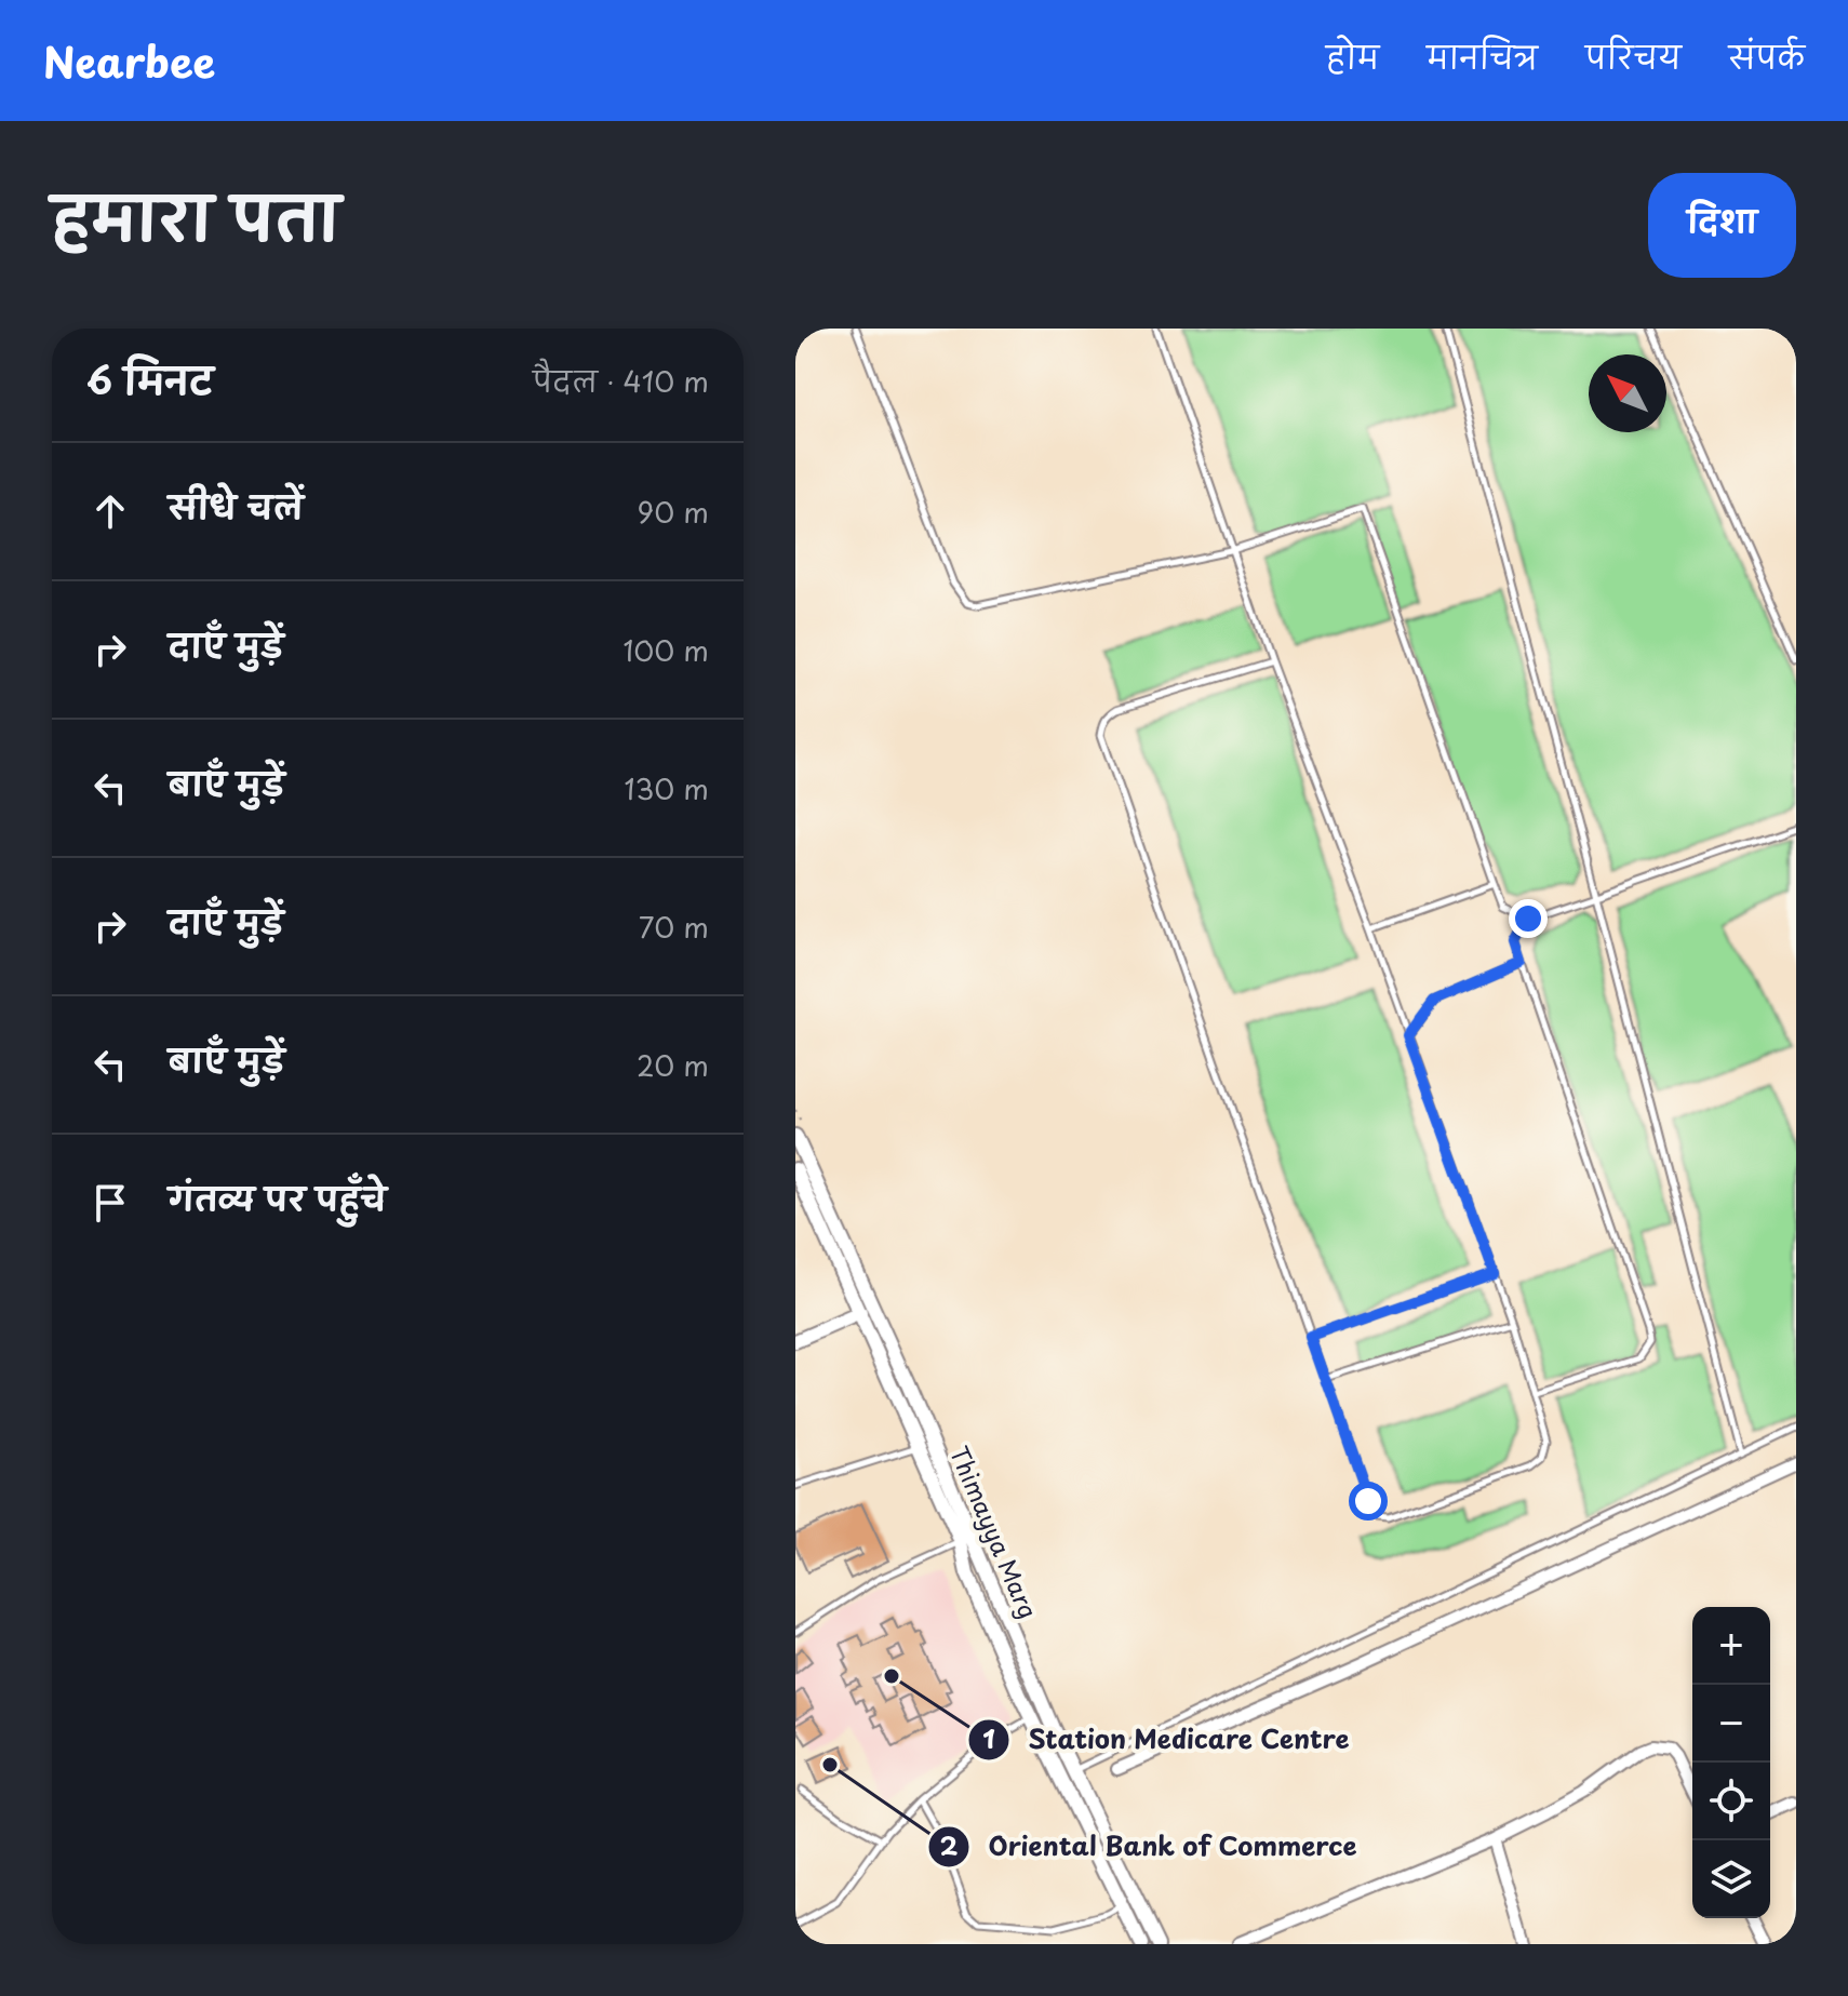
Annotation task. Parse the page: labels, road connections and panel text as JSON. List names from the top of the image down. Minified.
{"streets":{"street":["Thimayya Marg"]},"places":["Station Medicare Centre","Oriental Bank of Commerce"],"north":"top left","page":{"header":"Nearbee","nav":["होम","मानचित्र","परिचय","संपर्क"],"title":"हमारा पता","buttons":"दिशा","heading":["6 मिनट","पैदल · 410 m"],"list":[["सीधे चलें","90 m"],["दाएँ मुड़ें","100 m"],["बाएँ मुड़ें","130 m"],["दाएँ मुड़ें","70 m"],["बाएँ मुड़ें","20 m"],"गंतव्य पर पहुँचे"],"map_buttons":["+","−"]}}
